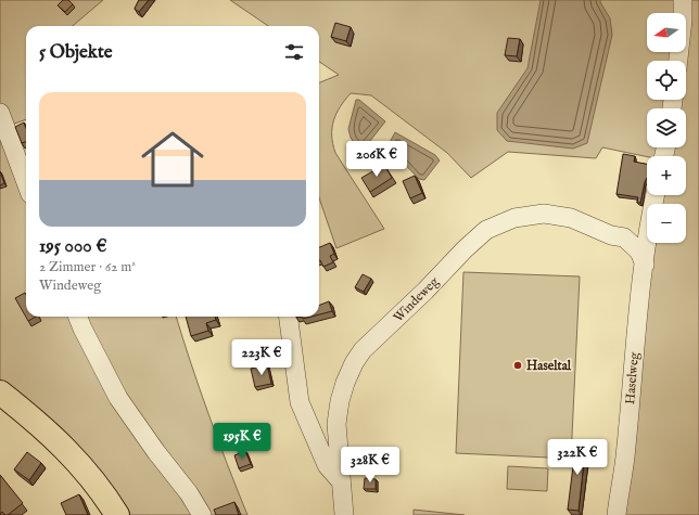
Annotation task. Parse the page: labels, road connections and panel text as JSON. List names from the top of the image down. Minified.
{"streets":{"street":["Windeweg","Haselweg"]},"crossings":[["Windeweg","Haselweg"]],"places":["Haseltal"],"north":"left","page":{"map_buttons":["+","−"],"heading":"5 Objekte","list":[{"name":"195 000 €","note":"2 Zimmer · 62 m² · Windeweg"}],"price":["206K €","223K €","195K €","322K €","328K €"]}}
